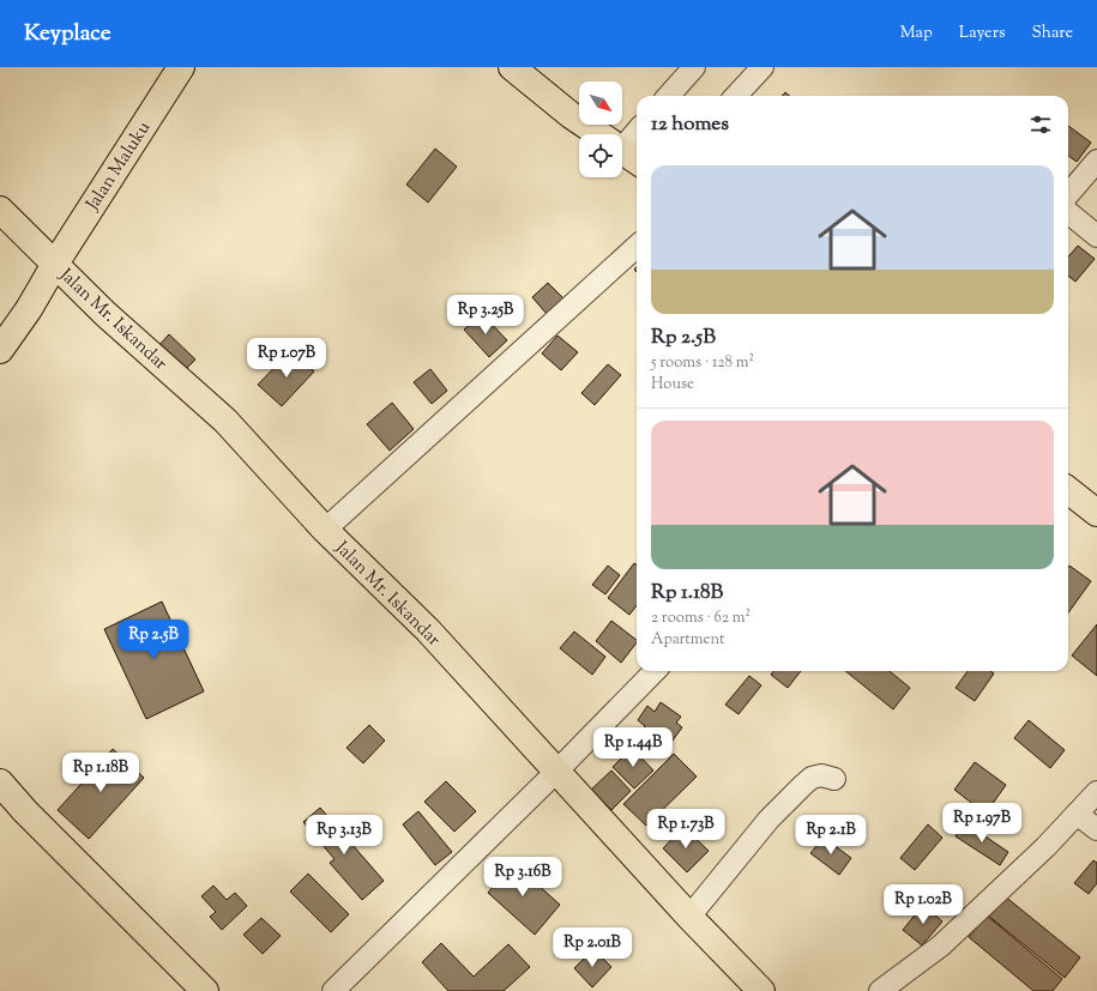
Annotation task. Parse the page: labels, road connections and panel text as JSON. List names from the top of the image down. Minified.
{"streets":{"main road":["Jalan Maluku","Jalan Mr. Iskandar"]},"crossings":[["Jalan Maluku","Jalan Mr. Iskandar"]],"north":"bottom right","page":{"header":"Keyplace","nav":["Map","Layers","Share"],"heading":"12 homes","list":[{"name":"Rp 2.5B","note":"5 rooms · 128 m² · House"},{"name":"Rp 1.18B","note":"2 rooms · 62 m² · Apartment"}],"price":["Rp 3.25B","Rp 1.07B","Rp 2.5B","Rp 1.44B","Rp 1.18B","Rp 1.97B","Rp 1.73B","Rp 3.13B","Rp 2.1B","Rp 3.16B","Rp 1.02B","Rp 2.01B"]}}
